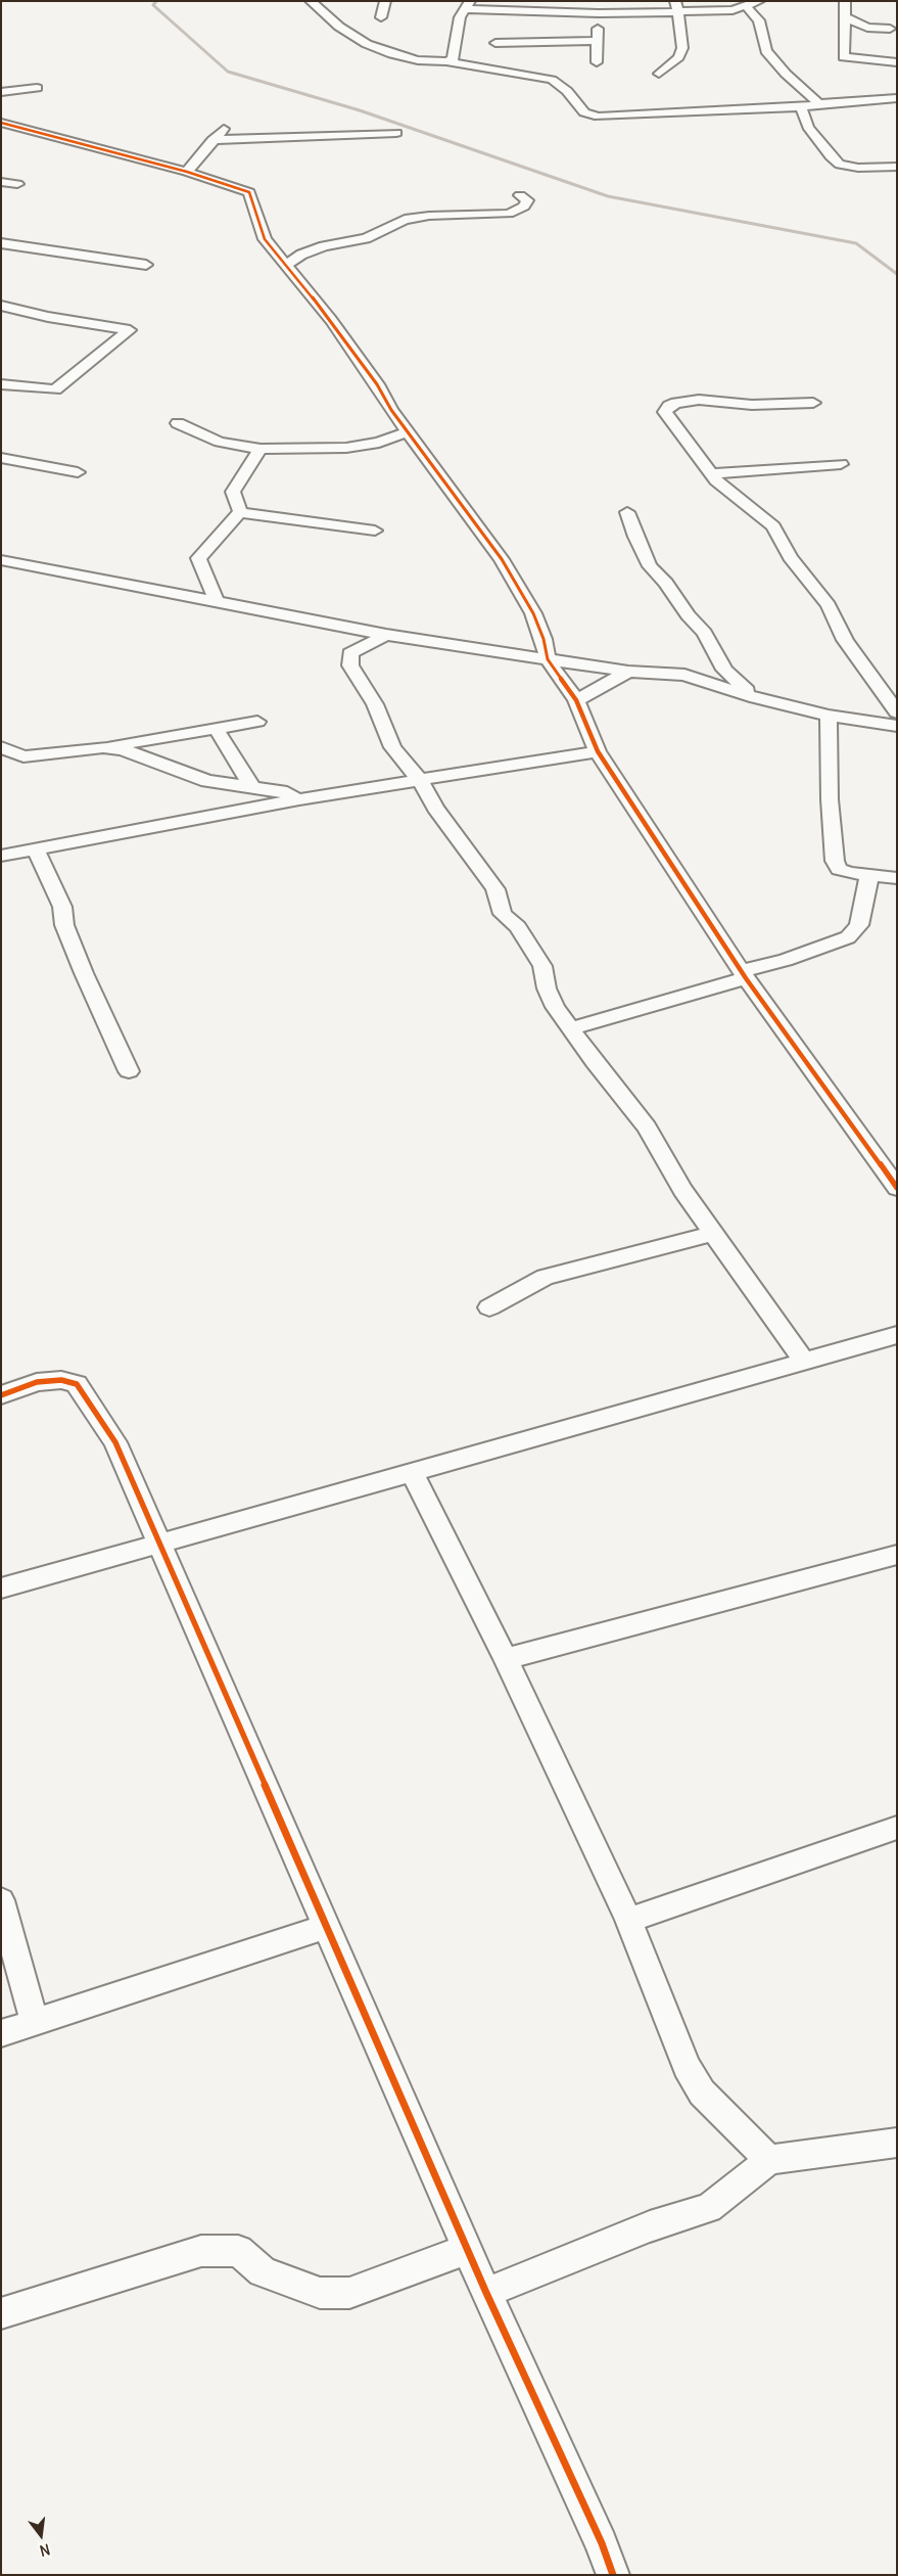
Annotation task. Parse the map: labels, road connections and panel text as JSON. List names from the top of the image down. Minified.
{"north":"bottom"}
